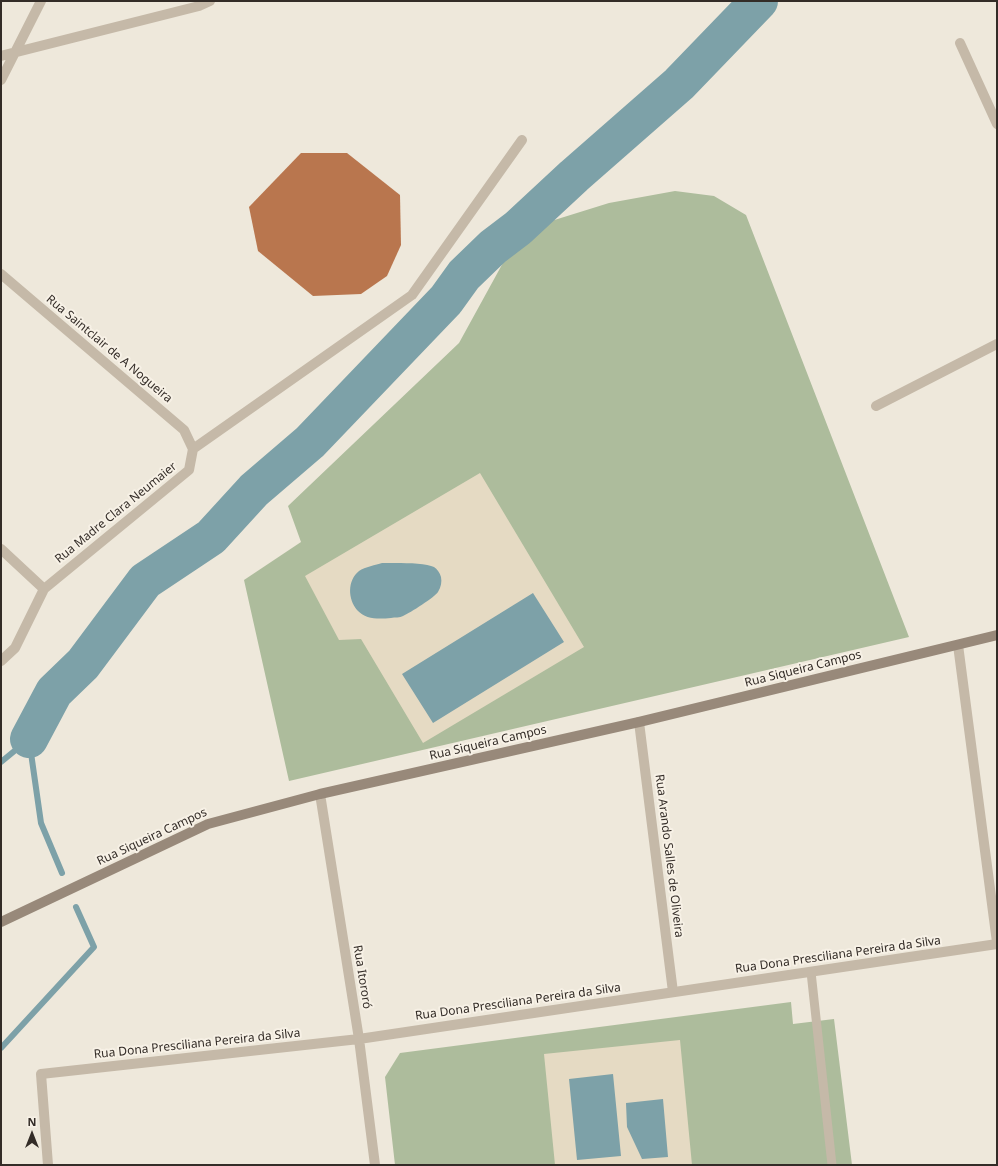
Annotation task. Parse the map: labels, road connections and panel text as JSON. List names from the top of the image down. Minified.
{"streets":{"main road":["Rua Siqueira Campos"],"street":["Rua Saintclair de A Nogueira","Rua Madre Clara Neumaier","Rua Arando Salles de Oliveira","Rua Dona Presciliana Pereira da Silva","Rua Itororó"]},"crossings":[["Rua Saintclair de A Nogueira","Rua Madre Clara Neumaier"],["Rua Siqueira Campos","Rua Arando Salles de Oliveira"],["Rua Siqueira Campos","Rua Itororó"],["Rua Arando Salles de Oliveira","Rua Dona Presciliana Pereira da Silva"],["Rua Dona Presciliana Pereira da Silva","Rua Itororó"]],"north":"top"}
